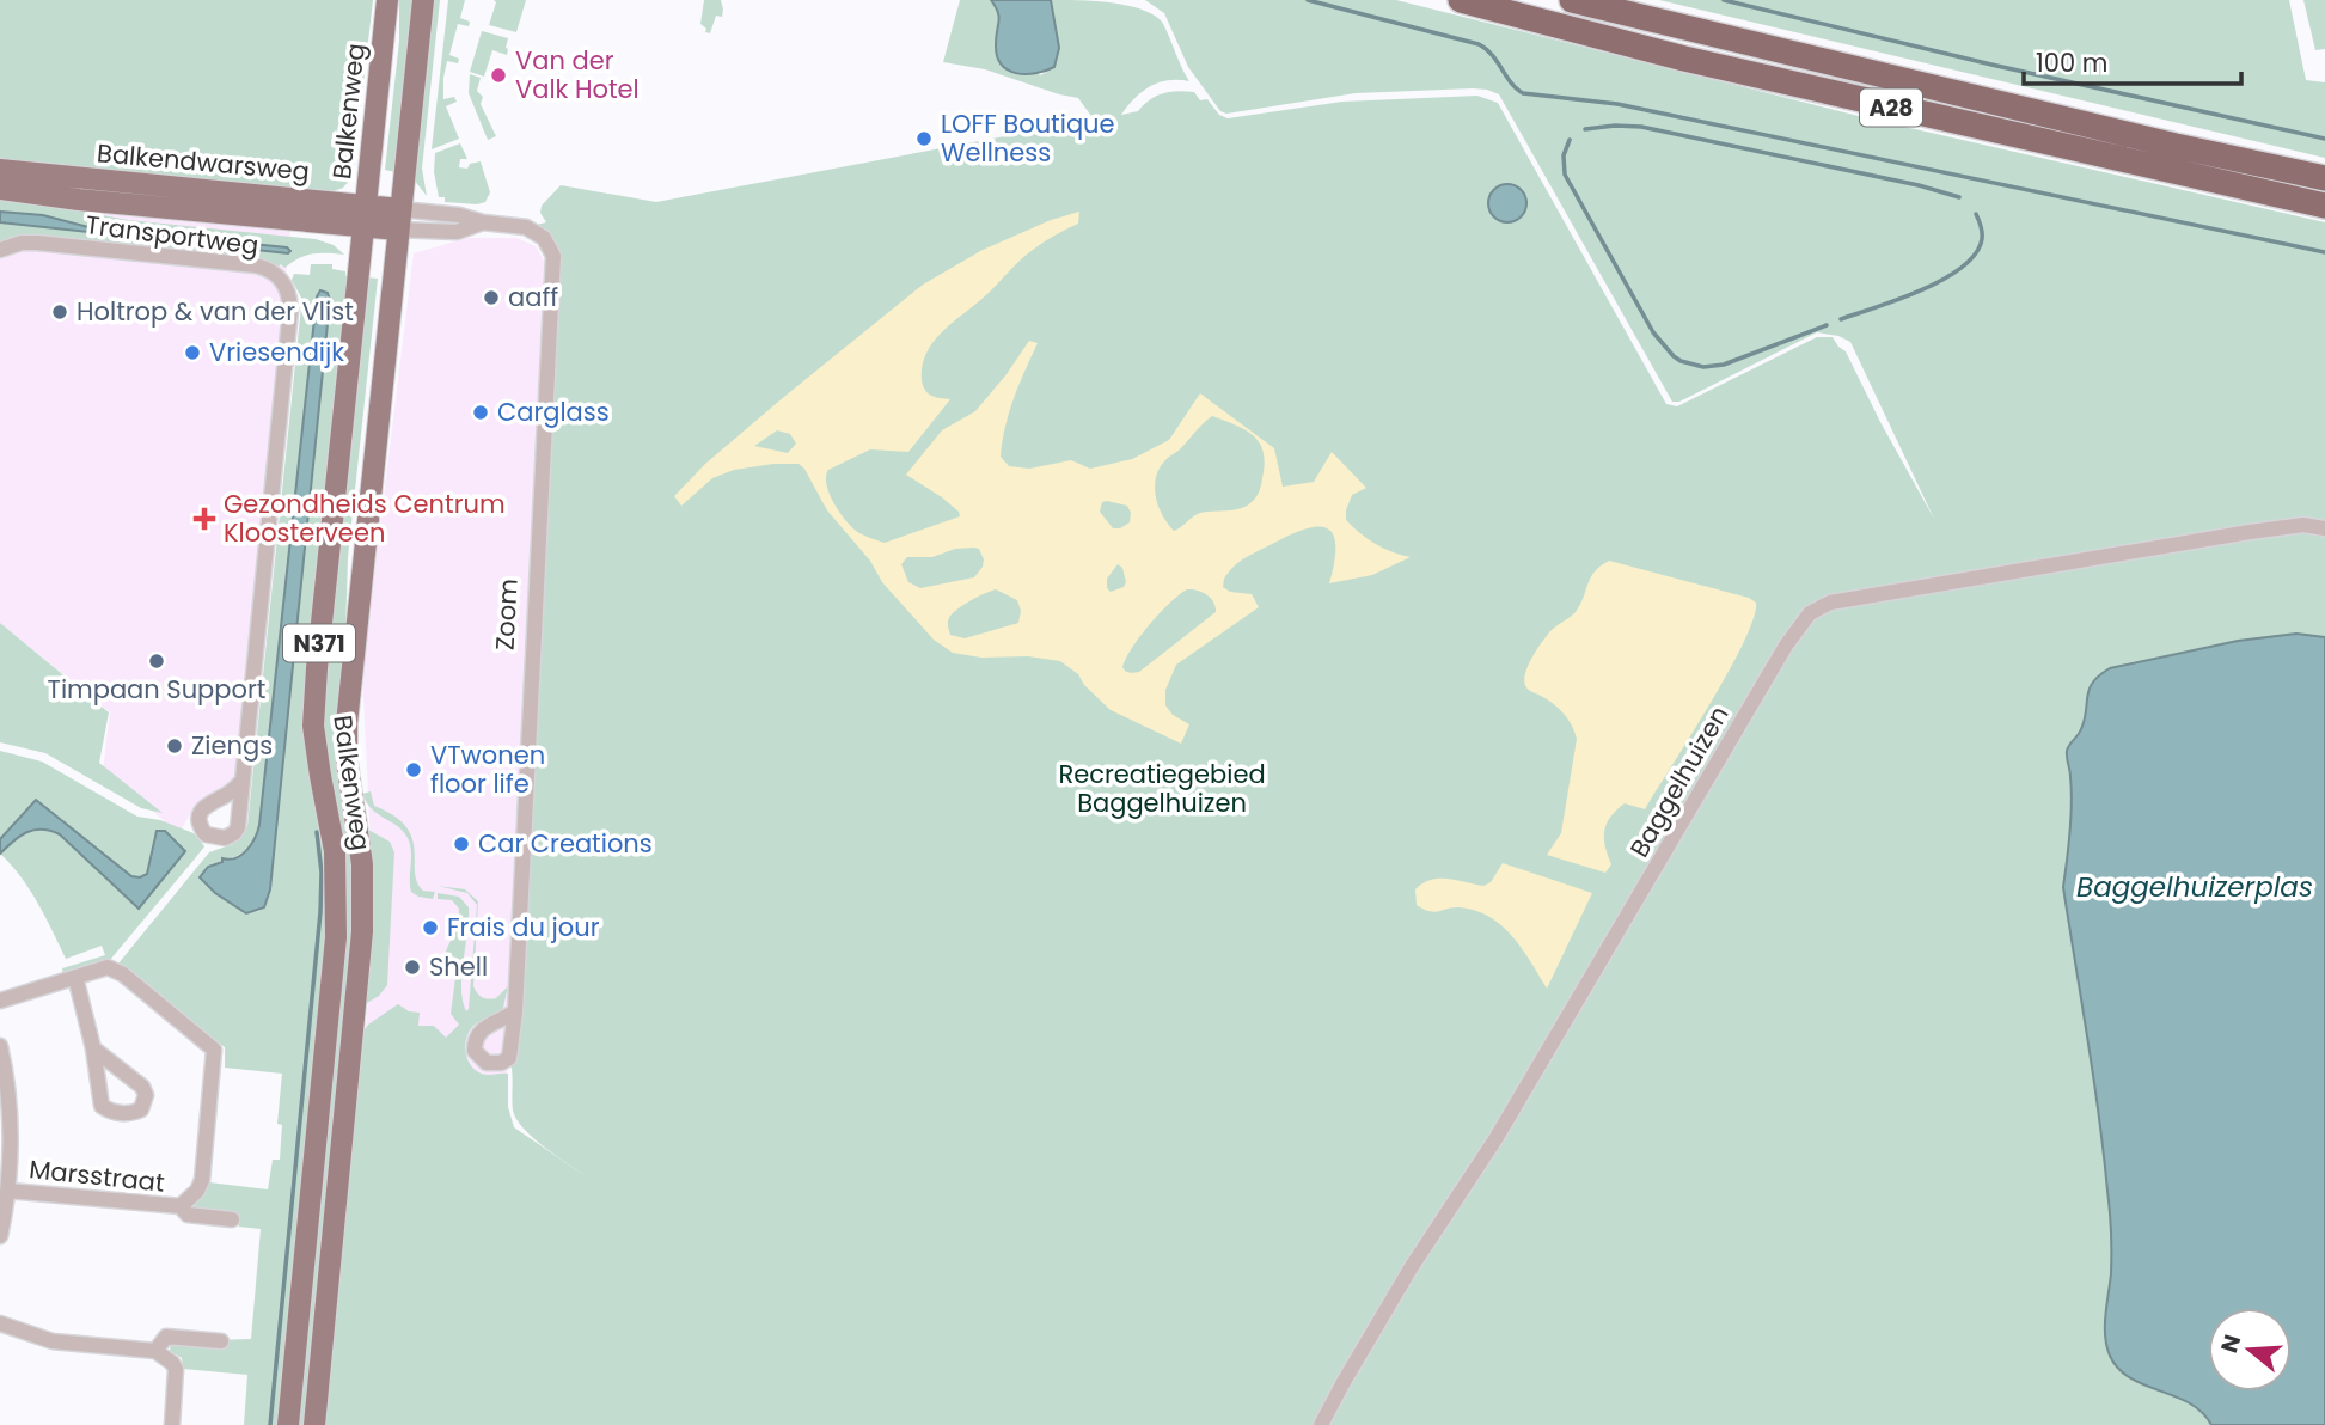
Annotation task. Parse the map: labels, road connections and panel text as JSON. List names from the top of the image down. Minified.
{"streets":{"highway":["A28"],"main road":["Balkenweg","Balkendwarsweg","Zoom","N371"],"street":["Transportweg","Baggelhuizen","Marsstraat"]},"crossings":[["Balkenweg","Balkendwarsweg"],["Balkenweg","Zoom"],["Balkendwarsweg","Zoom"]],"water":["Baggelhuizerplas"],"parks":["Recreatiegebied Baggelhuizen"],"places":{"other":["Van der Valk Hotel","LOFF Boutique Wellness","aaff","Holtrop & van der Vlist","Vriesendijk","Carglass","Timpaan Support","Ziengs","VTwonen floor life","Car Creations","Frais du jour","Shell"],"health":["Gezondheids Centrum Kloosterveen"]},"scale_bar":"100 m","north":"left"}
